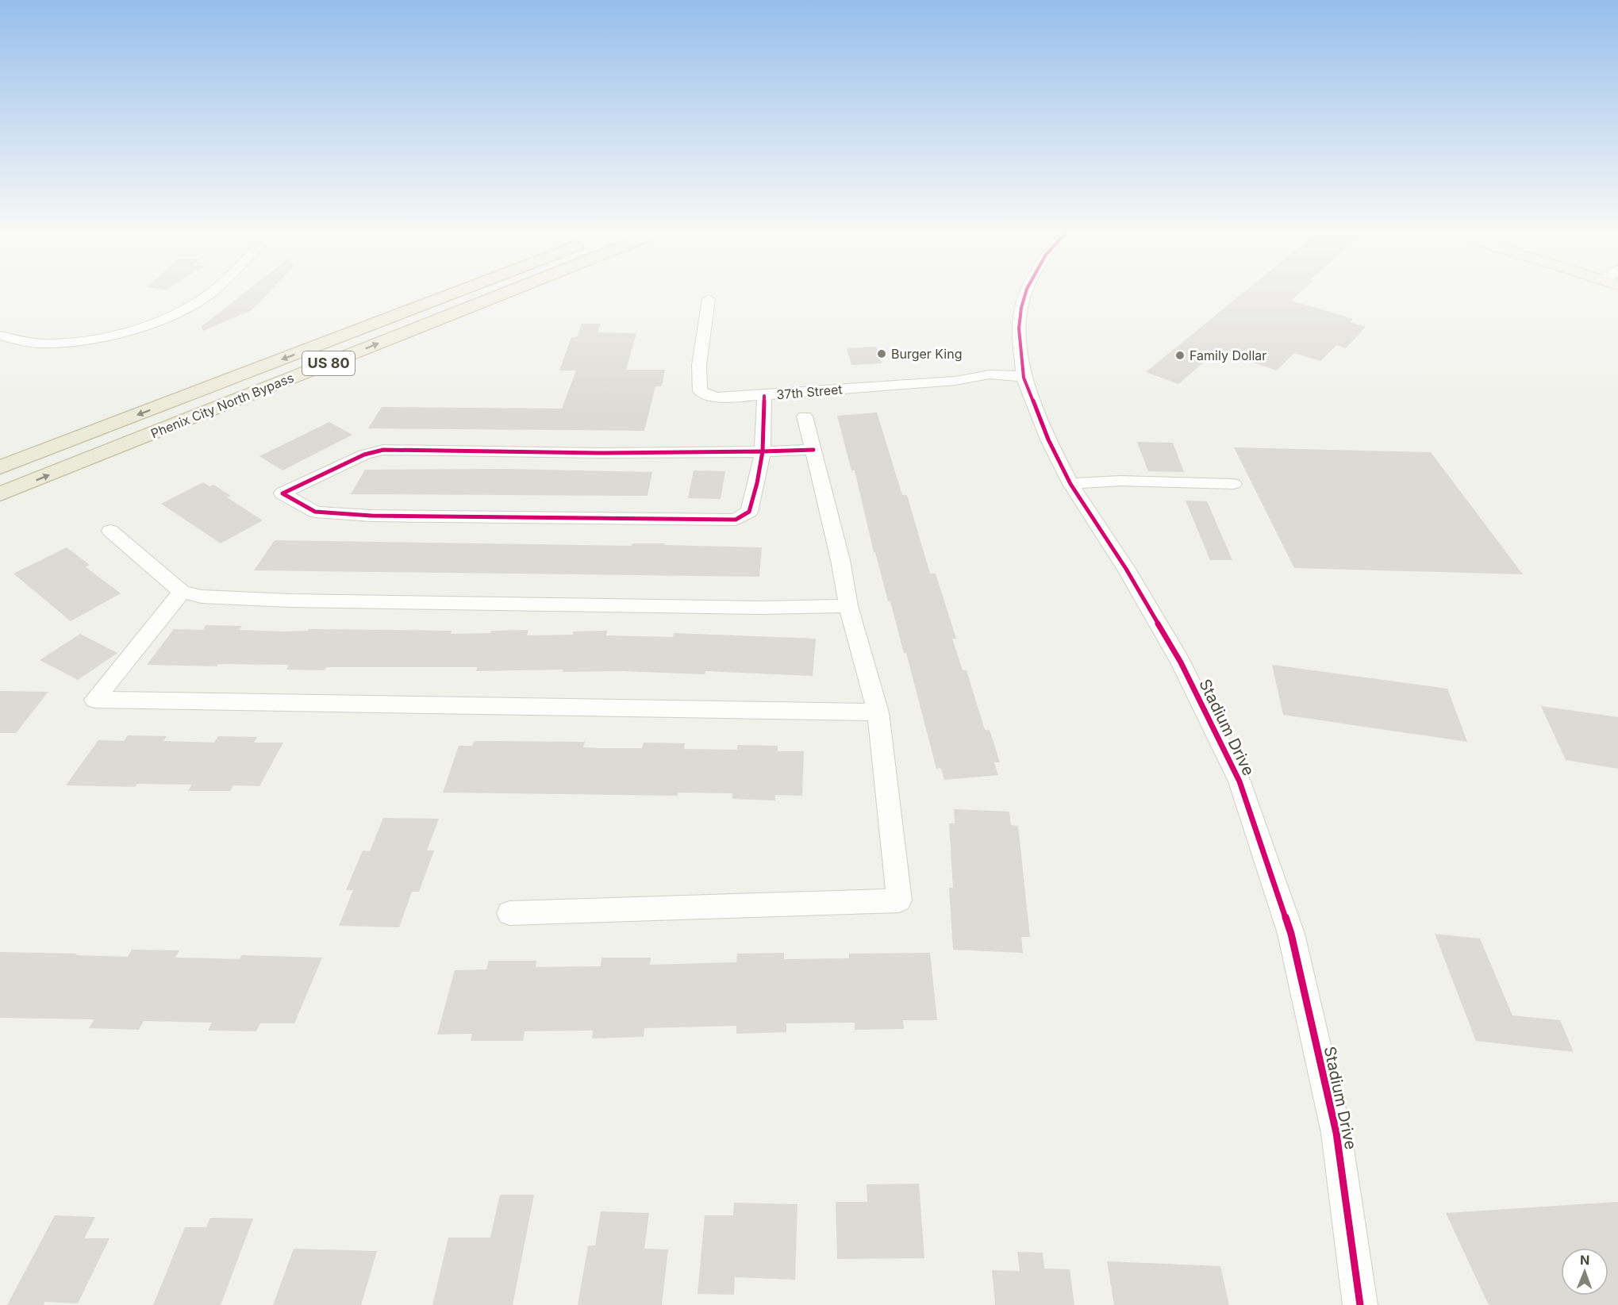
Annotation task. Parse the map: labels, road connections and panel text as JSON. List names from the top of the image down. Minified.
{"streets":{"highway":["US 80","Phenix City North Bypass"],"street":["37th Street","Stadium Drive"]},"crossings":[["37th Street","Stadium Drive"]],"places":["Burger King","Family Dollar"],"north":"top"}
